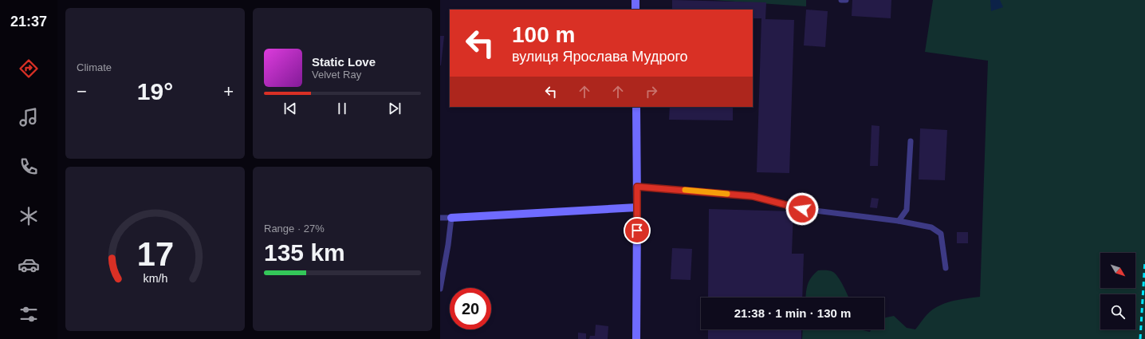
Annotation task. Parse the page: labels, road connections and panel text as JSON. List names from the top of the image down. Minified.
{"north":"bottom right","page":{"tabs":"21:37","tile":["Climate",["Range · 27%","135 km"]],"turn":["100 m","вулиця Ярослава Мудрого"],"song":["Static Love","Velvet Ray"],"heat":["−","19°","+"],"limit":"20","trip":"21:38 · 1 min · 130 m","gauge":["17","km/h"]}}
